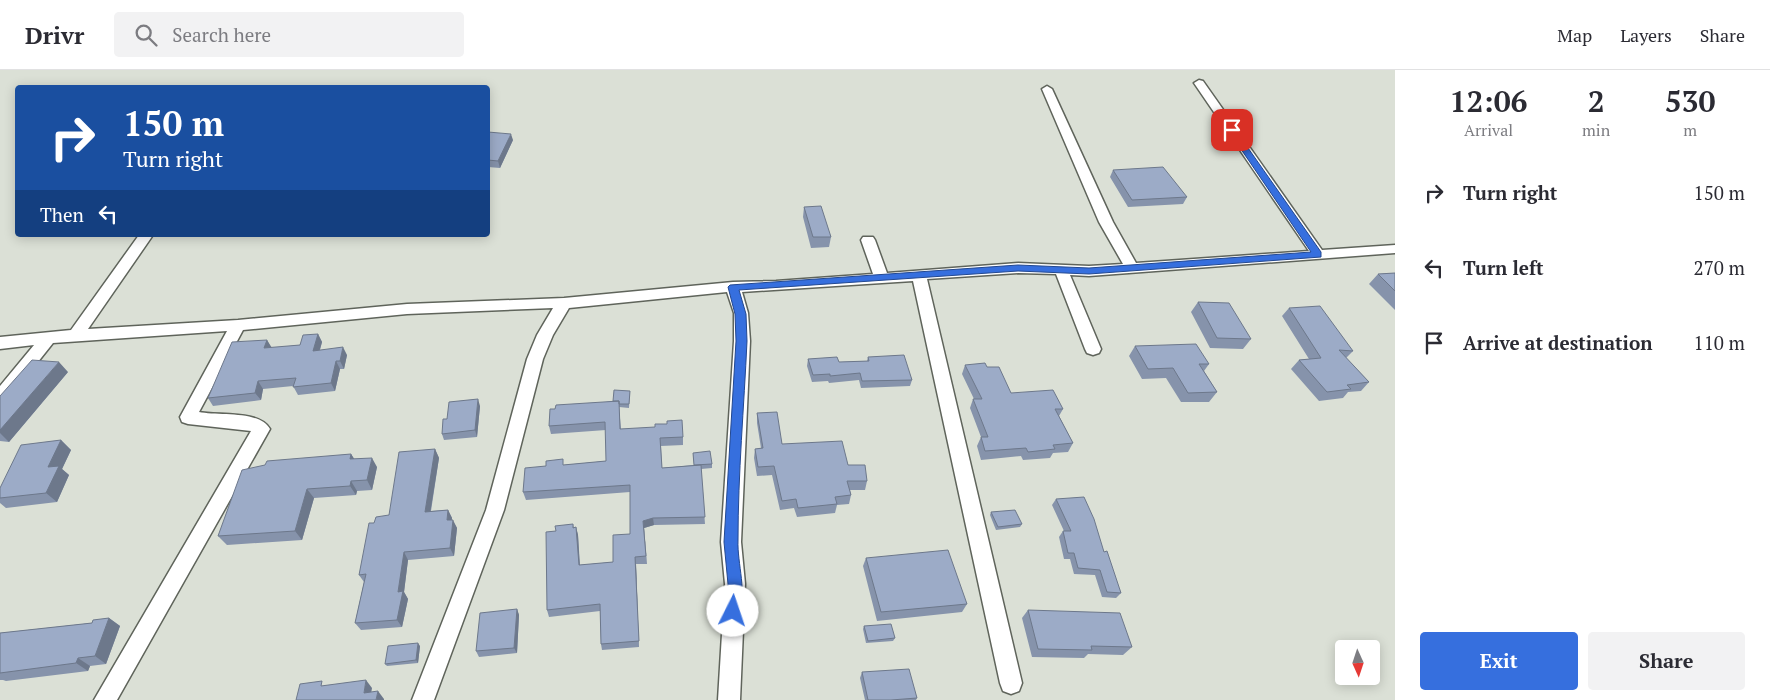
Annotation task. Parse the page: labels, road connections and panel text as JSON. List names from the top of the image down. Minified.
{"north":"bottom","page":{"header":"Drivr","search":"Search here","nav":["Map","Layers","Share"],"eta":["12:06","Arrival","2","min","530","m"],"turn":["150 m","Turn right"],"list":[{"name":"Turn right","value":"150 m"},{"name":"Turn left","value":"270 m"},{"name":"Arrive at destination","value":"110 m"}],"then":"Then","buttons":["Exit","Share"]}}
